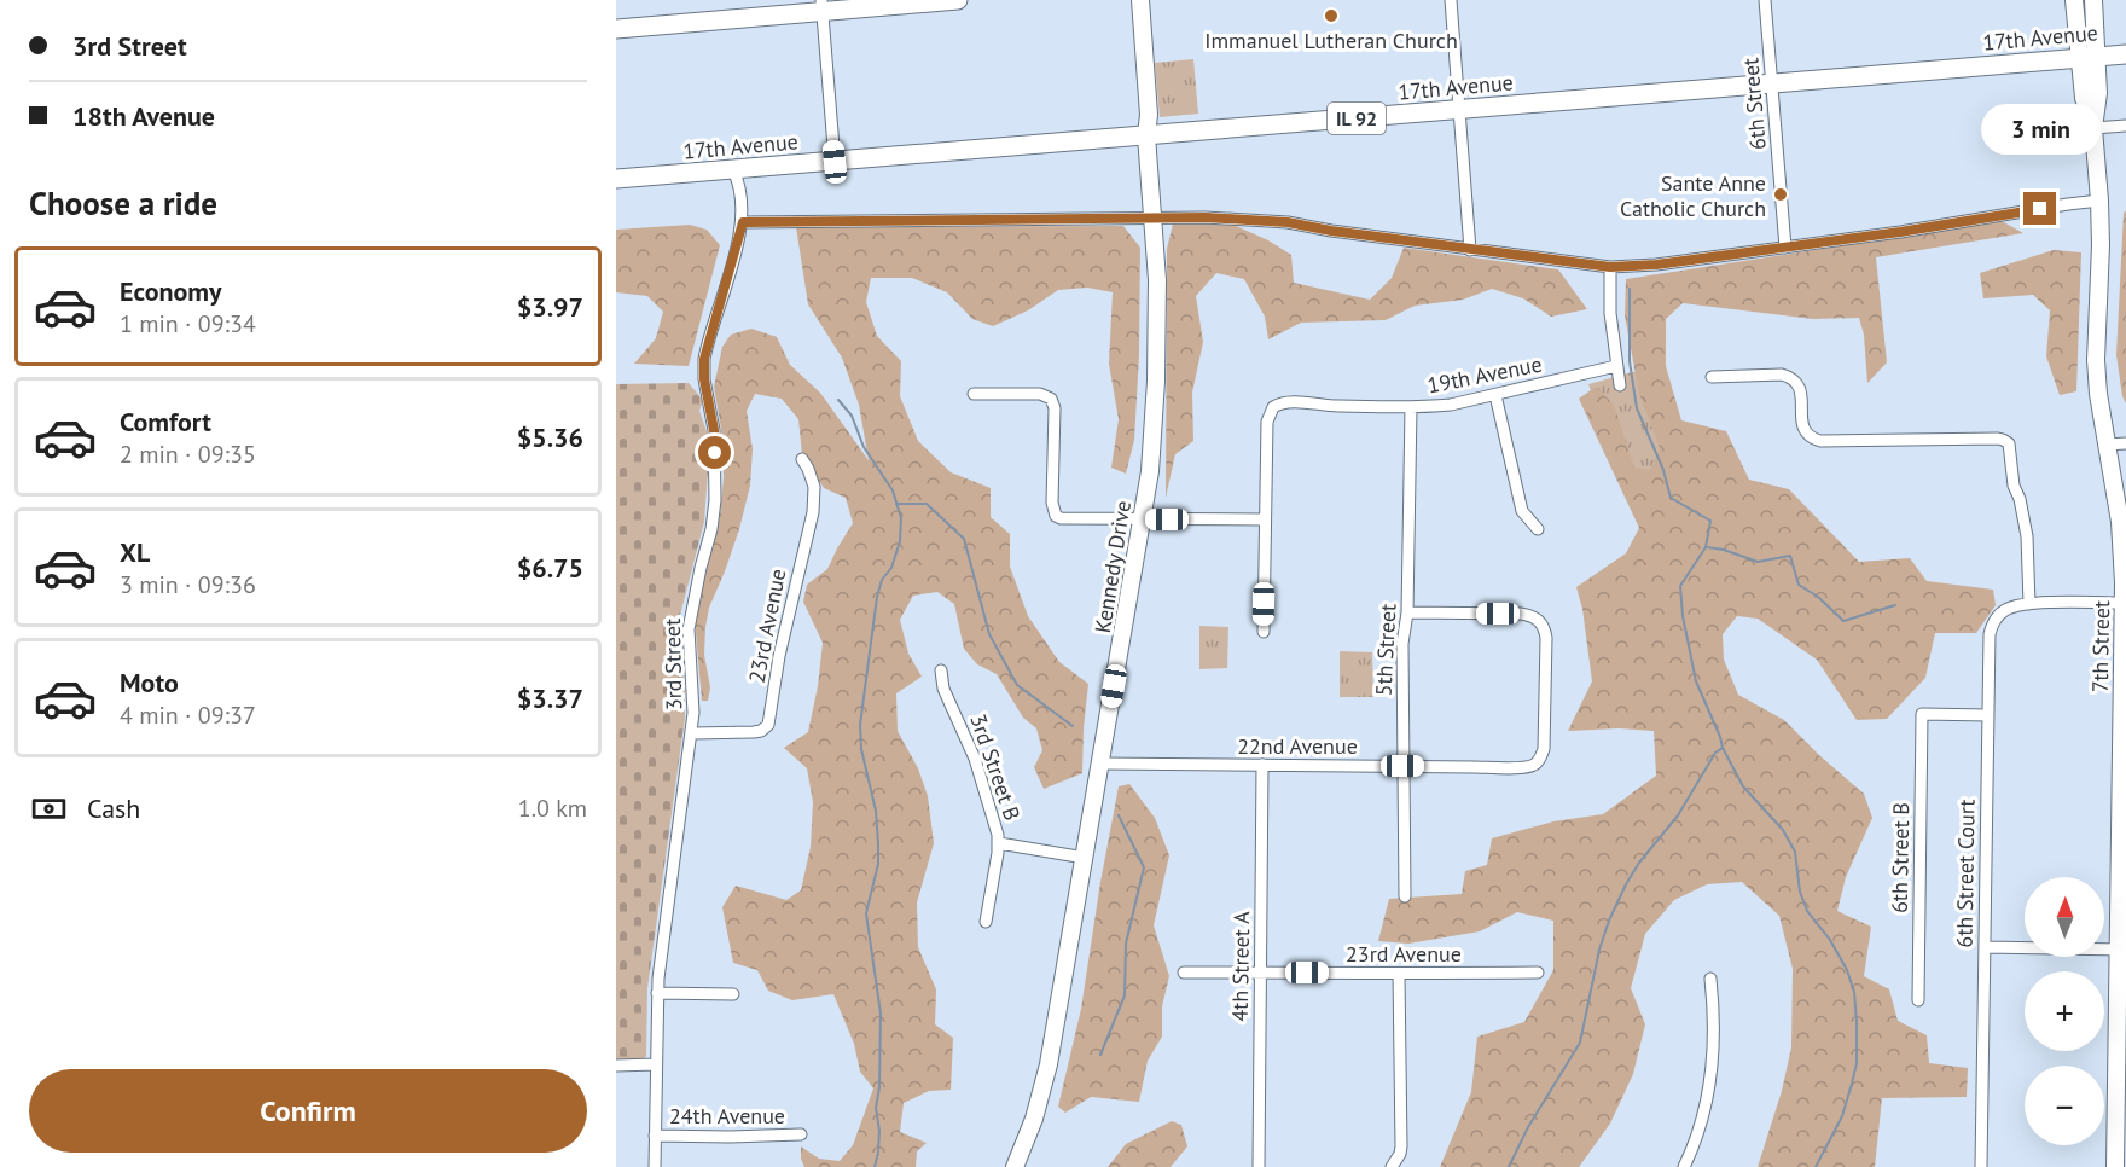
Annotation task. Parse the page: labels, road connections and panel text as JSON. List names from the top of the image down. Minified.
{"streets":{"main road":["17th Avenue","IL 92"],"street":["6th Street","19th Avenue","Kennedy Drive","23rd Avenue","7th Street","5th Street","3rd Street","22nd Avenue","3rd Street B","6th Street B","6th Street Court","4th Street A","24th Avenue"]},"crossings":[["17th Avenue","6th Street"],["17th Avenue","Kennedy Drive"],["17th Avenue","7th Street"],["17th Avenue","3rd Street"],["19th Avenue","5th Street"],["Kennedy Drive","22nd Avenue"],["23rd Avenue","3rd Street"],["23rd Avenue","4th Street A"],["5th Street","22nd Avenue"],["3rd Street","24th Avenue"],["22nd Avenue","4th Street A"],["6th Street B","6th Street Court"]],"places":["Immanuel Lutheran Church","Sante Anne Catholic Church"],"north":"top","page":{"banner":["3rd Street","18th Avenue"],"bubble":"3 min","heading":"Choose a ride","list":[{"name":"Economy","note":"1 min · 09:34","value":"$3.97"},{"name":"Comfort","note":"2 min · 09:35","value":"$5.36"},{"name":"XL","note":"3 min · 09:36","value":"$6.75"},{"name":"Moto","note":"4 min · 09:37","value":"$3.37"}],"pay":["Cash","1.0 km"],"map_buttons":["+","−"],"buttons":"Confirm"}}
